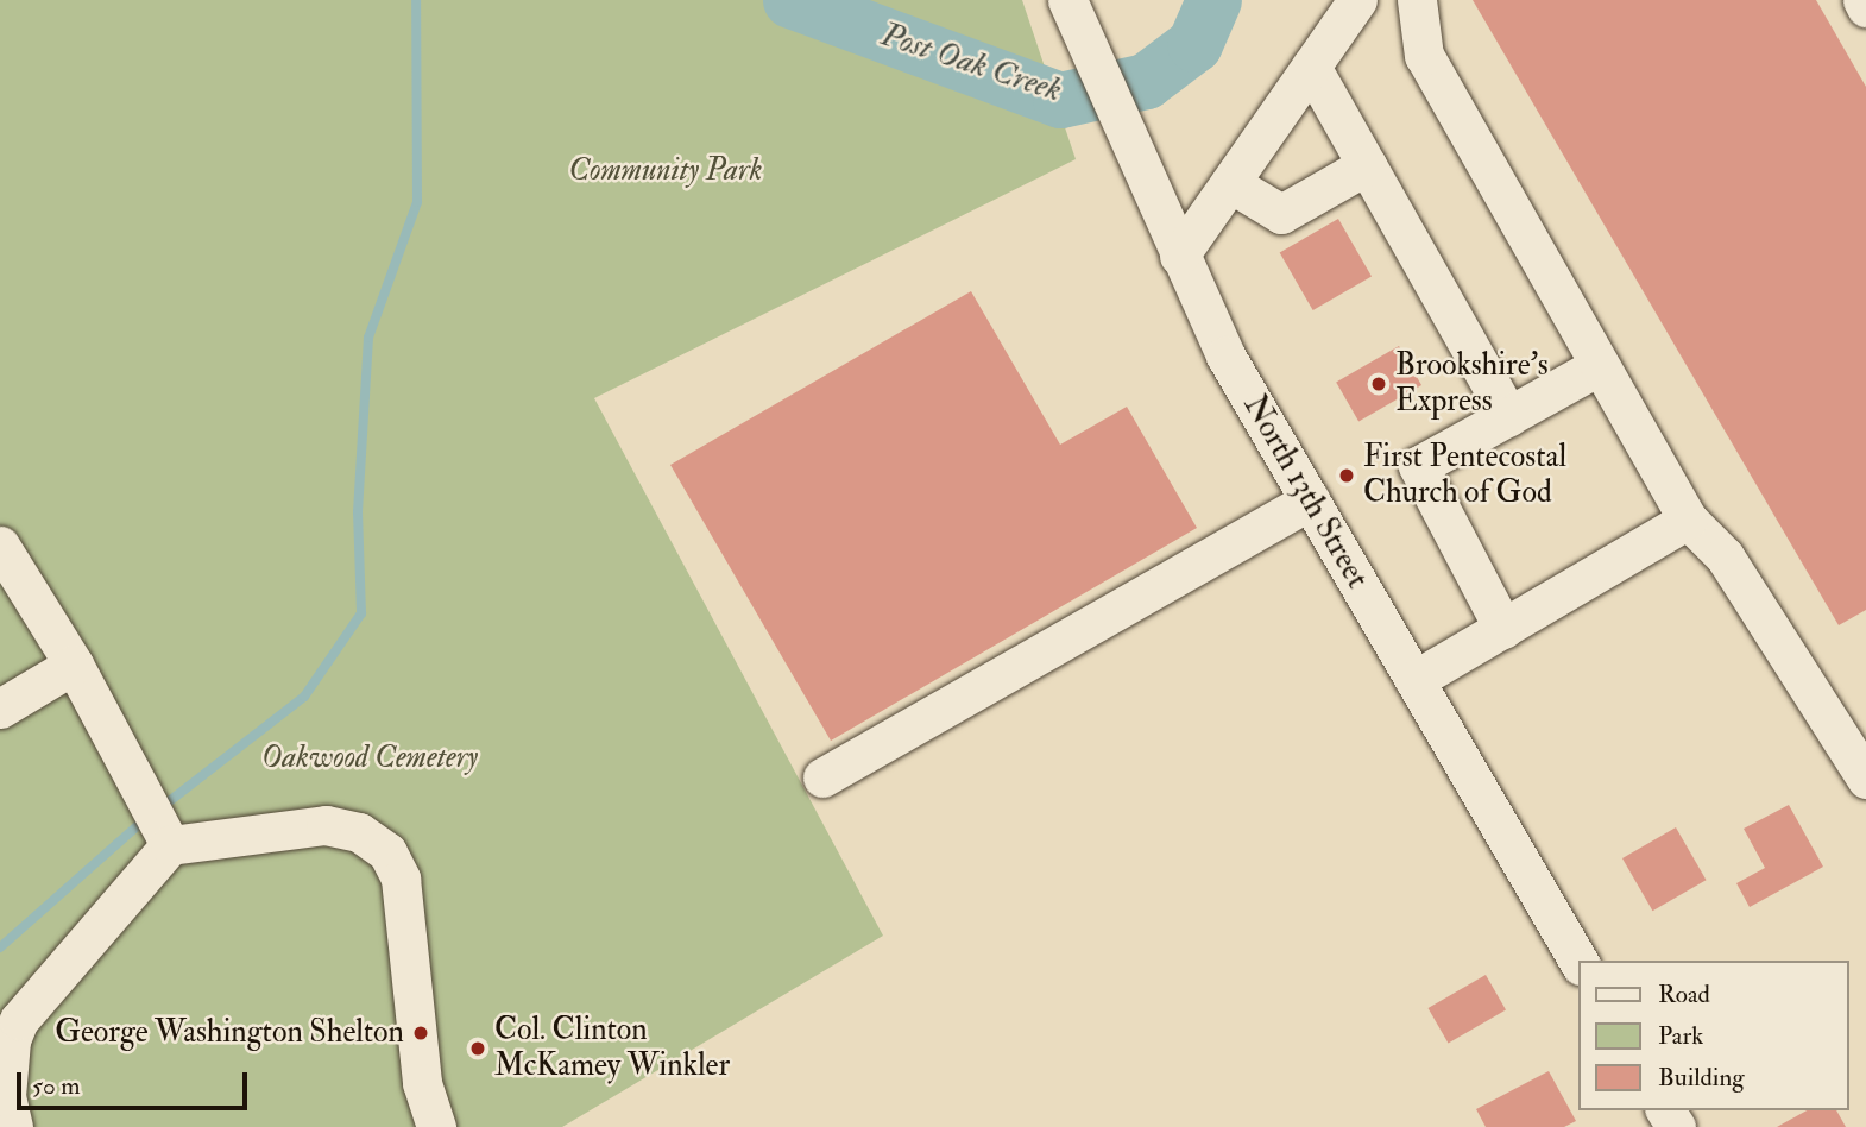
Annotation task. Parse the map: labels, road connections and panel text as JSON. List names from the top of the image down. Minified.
{"streets":{"street":["North 13th Street"]},"water":["Post Oak Creek"],"parks":["Community Park","Oakwood Cemetery"],"places":["Brookshire's Express","First Pentecostal Church of God","George Washington Shelton","Col. Clinton McKamey Winkler"],"legend":["Road","Park","Building"],"scale_bar":"50 m"}
